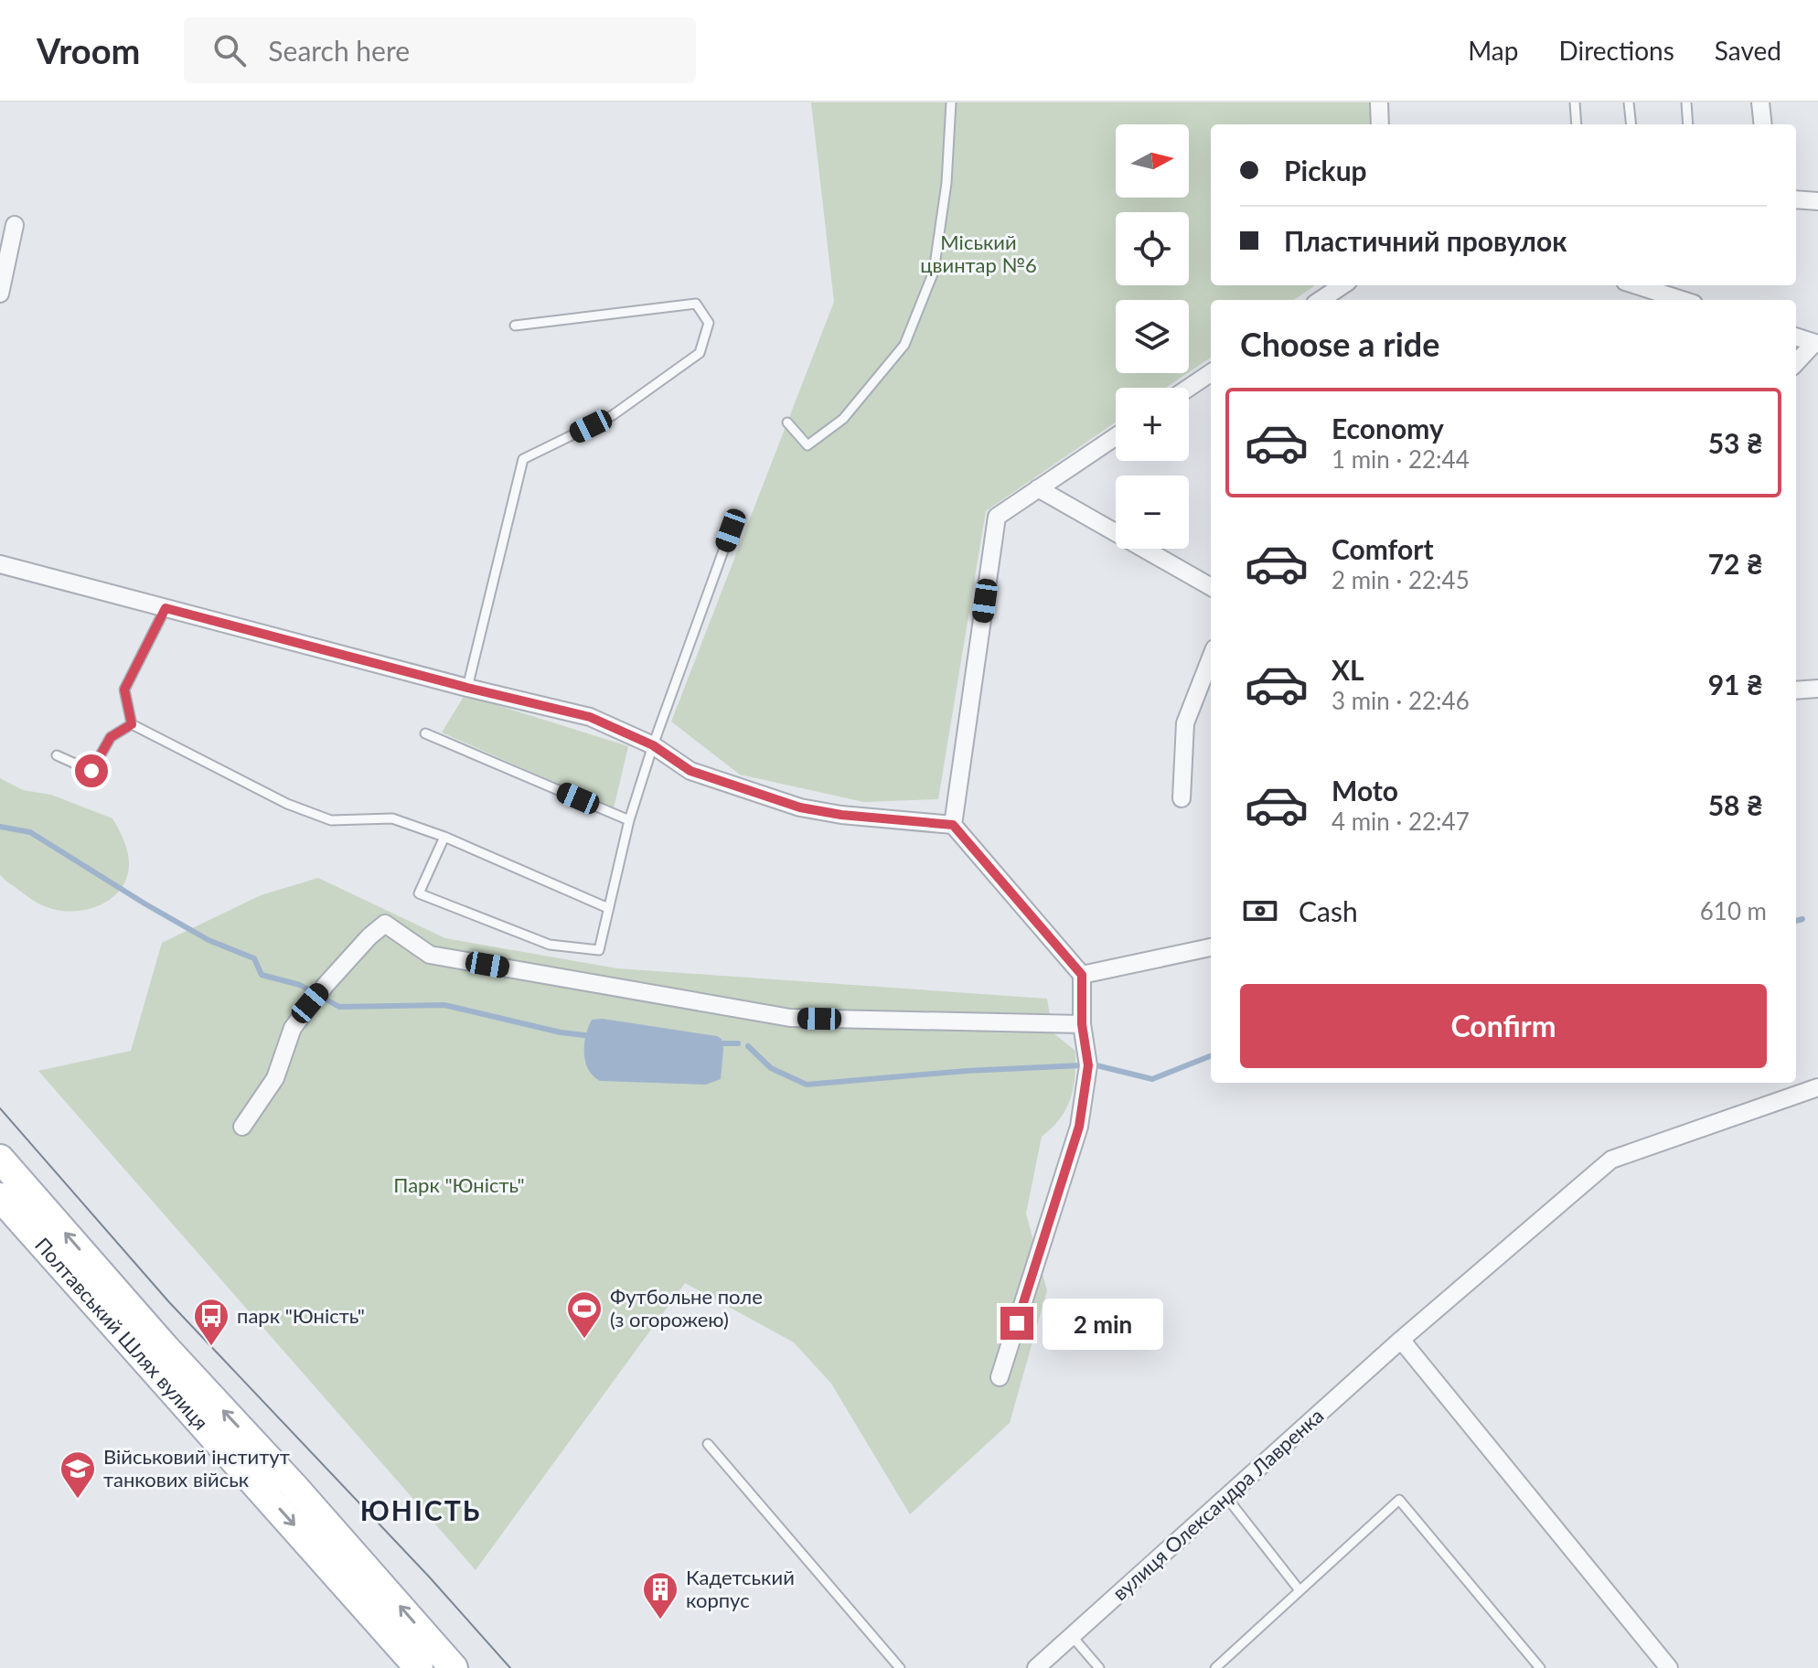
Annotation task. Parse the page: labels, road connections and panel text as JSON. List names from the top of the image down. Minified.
{"streets":{"main road":["Полтавський Шлях вулиця"],"street":["вулиця Олександра Лавренка"]},"districts":["ЮНІСТЬ"],"parks":["Міський цвинтар №6","Парк \"Юність\""],"places":{"sports":["Футбольне поле (з огорожею)"],"bus stop":["парк \"Юність\""],"school or university":["Військовий інститут танкових військ"],"building":["Кадетський корпус"]},"north":"right","page":{"header":"Vroom","search":"Search here","nav":["Map","Directions","Saved"],"map_buttons":["+","−"],"banner":["Pickup","Пластичний провулок"],"heading":"Choose a ride","list":[{"name":"Economy","note":"1 min · 22:44","value":"53 ₴"},{"name":"Comfort","note":"2 min · 22:45","value":"72 ₴"},{"name":"XL","note":"3 min · 22:46","value":"91 ₴"},{"name":"Moto","note":"4 min · 22:47","value":"58 ₴"}],"pay":["Cash","610 m"],"buttons":"Confirm","bubble":"2 min"}}
